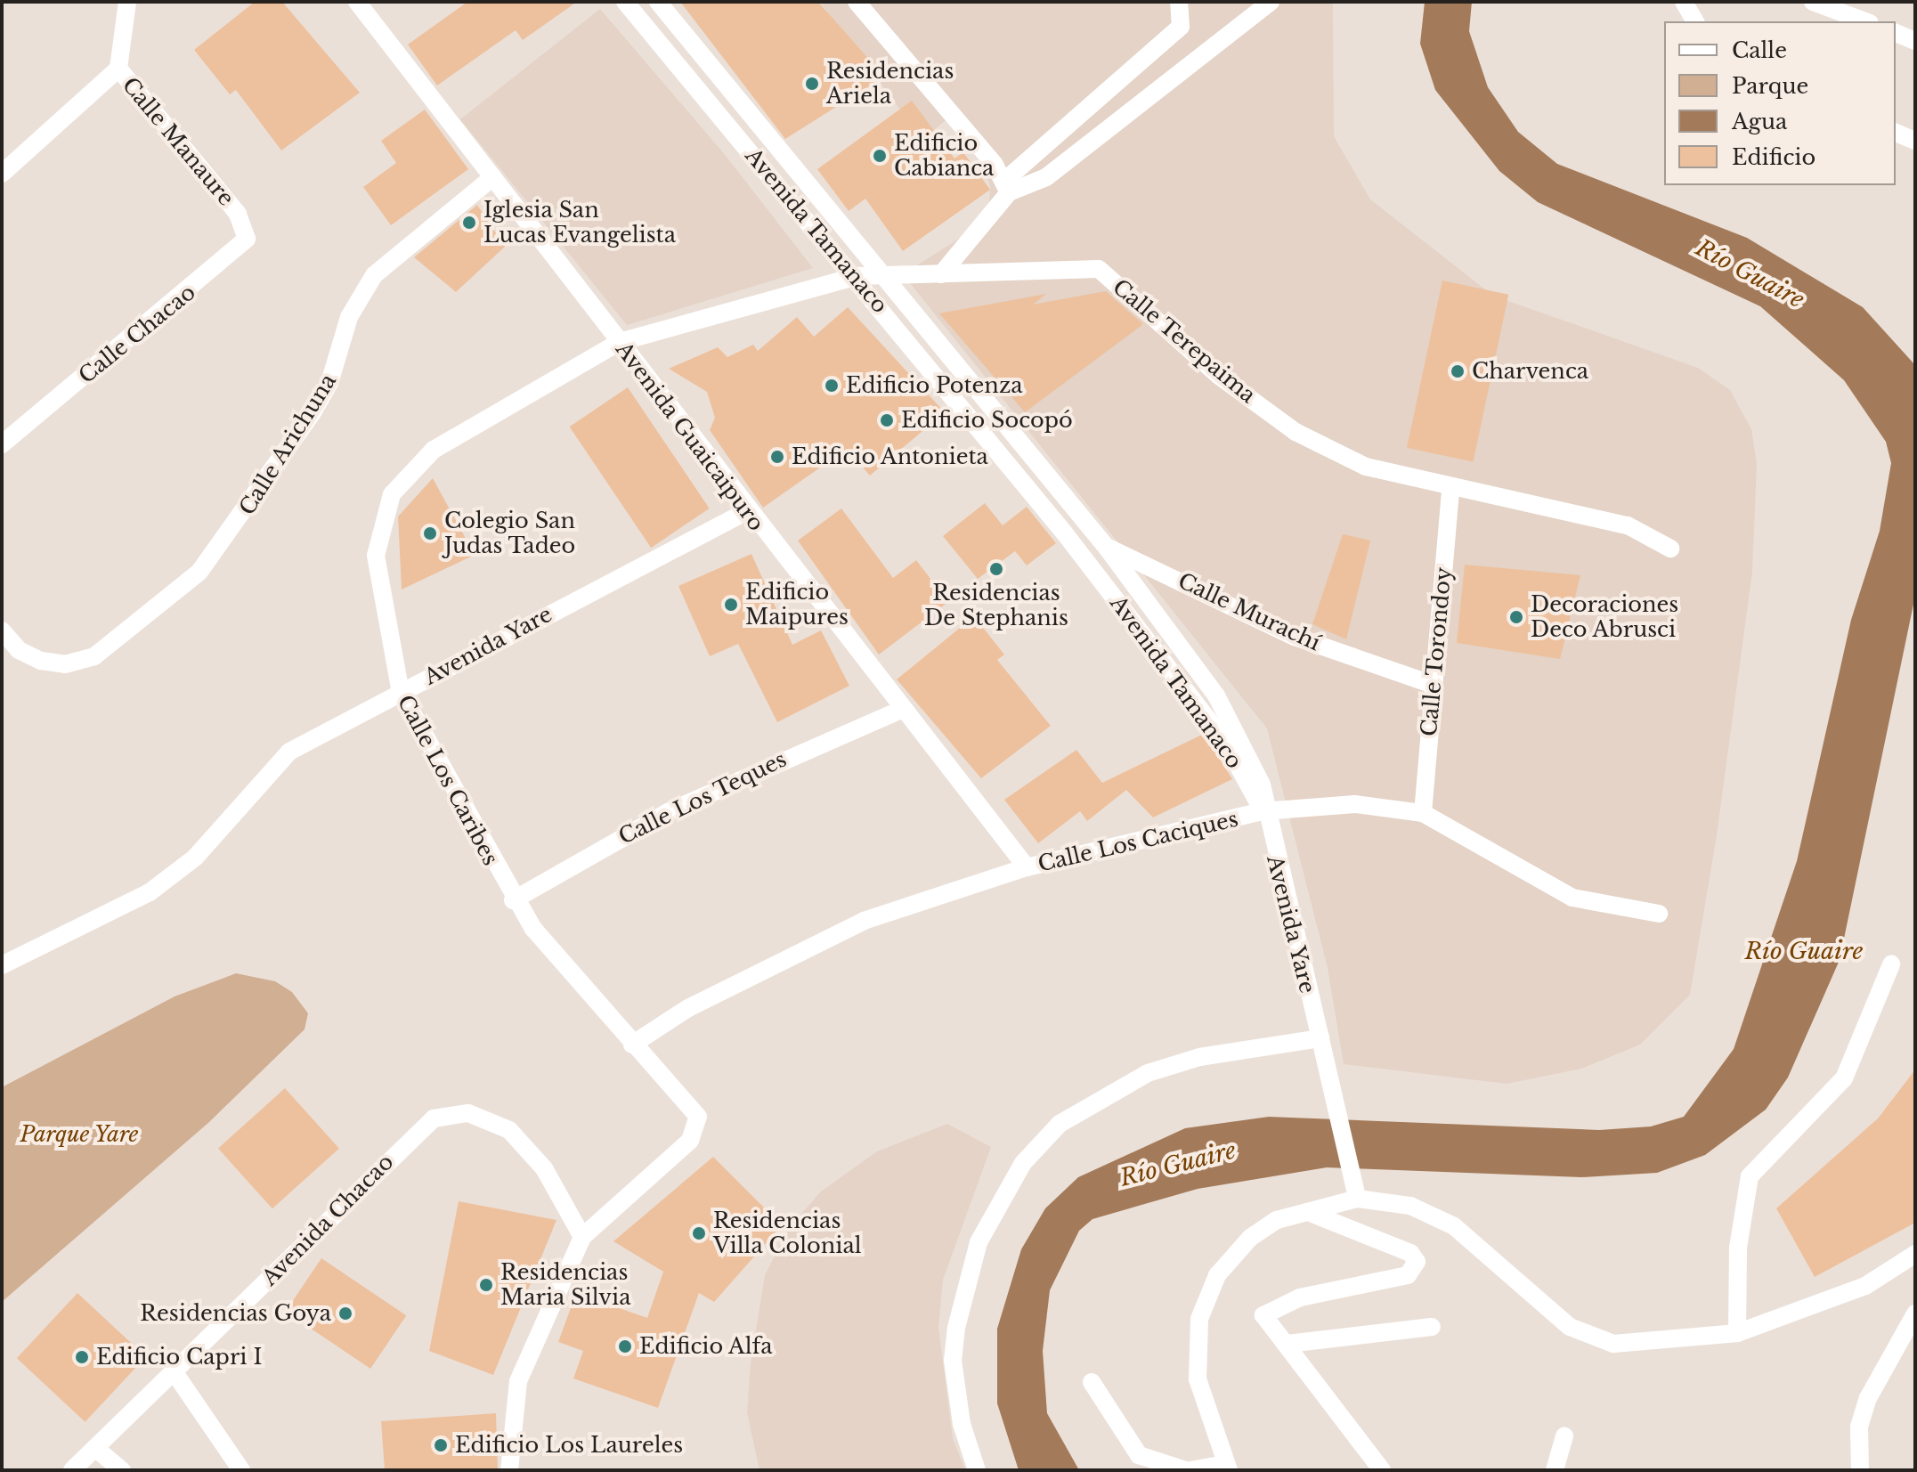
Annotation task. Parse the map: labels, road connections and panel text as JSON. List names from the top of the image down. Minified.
{"streets":{"street":["Calle Manaure","Avenida Tamanaco","Calle Chacao","Calle Terepaima","Avenida Guaicaipuro","Calle Arichuna","Calle Murachí","Avenida Yare","Calle Torondoy","Calle Los Caribes","Calle Los Teques","Calle Los Caciques","Avenida Chacao"]},"crossings":[["Calle Manaure","Calle Chacao"],["Avenida Tamanaco","Calle Terepaima"],["Avenida Tamanaco","Calle Murachí"],["Avenida Tamanaco","Avenida Yare"],["Avenida Tamanaco","Calle Los Caribes"],["Avenida Tamanaco","Calle Los Caciques"],["Calle Terepaima","Calle Torondoy"],["Calle Terepaima","Calle Los Caribes"],["Avenida Guaicaipuro","Calle Arichuna"],["Avenida Guaicaipuro","Avenida Yare"],["Avenida Guaicaipuro","Calle Los Caribes"],["Avenida Guaicaipuro","Calle Los Teques"],["Avenida Guaicaipuro","Calle Los Caciques"],["Calle Murachí","Calle Torondoy"],["Avenida Yare","Calle Los Caribes"],["Avenida Yare","Calle Los Caciques"],["Calle Torondoy","Calle Los Caciques"],["Calle Los Caribes","Calle Los Teques"],["Calle Los Caribes","Calle Los Caciques"],["Calle Los Caribes","Avenida Chacao"]],"water":["Río Guaire"],"parks":["Parque Yare"],"places":["Residencias Ariela","Edificio Cabianca","Iglesia San Lucas Evangelista","Charvenca","Edificio Potenza","Edificio Socopó","Edificio Antonieta","Colegio San Judas Tadeo","Residencias De Stephanis","Edificio Maipures","Decoraciones Deco Abrusci","Residencias Villa Colonial","Residencias Maria Silvia","Residencias Goya","Edificio Alfa","Edificio Capri I","Edificio Los Laureles"],"legend":["Calle","Parque","Agua","Edificio"]}
